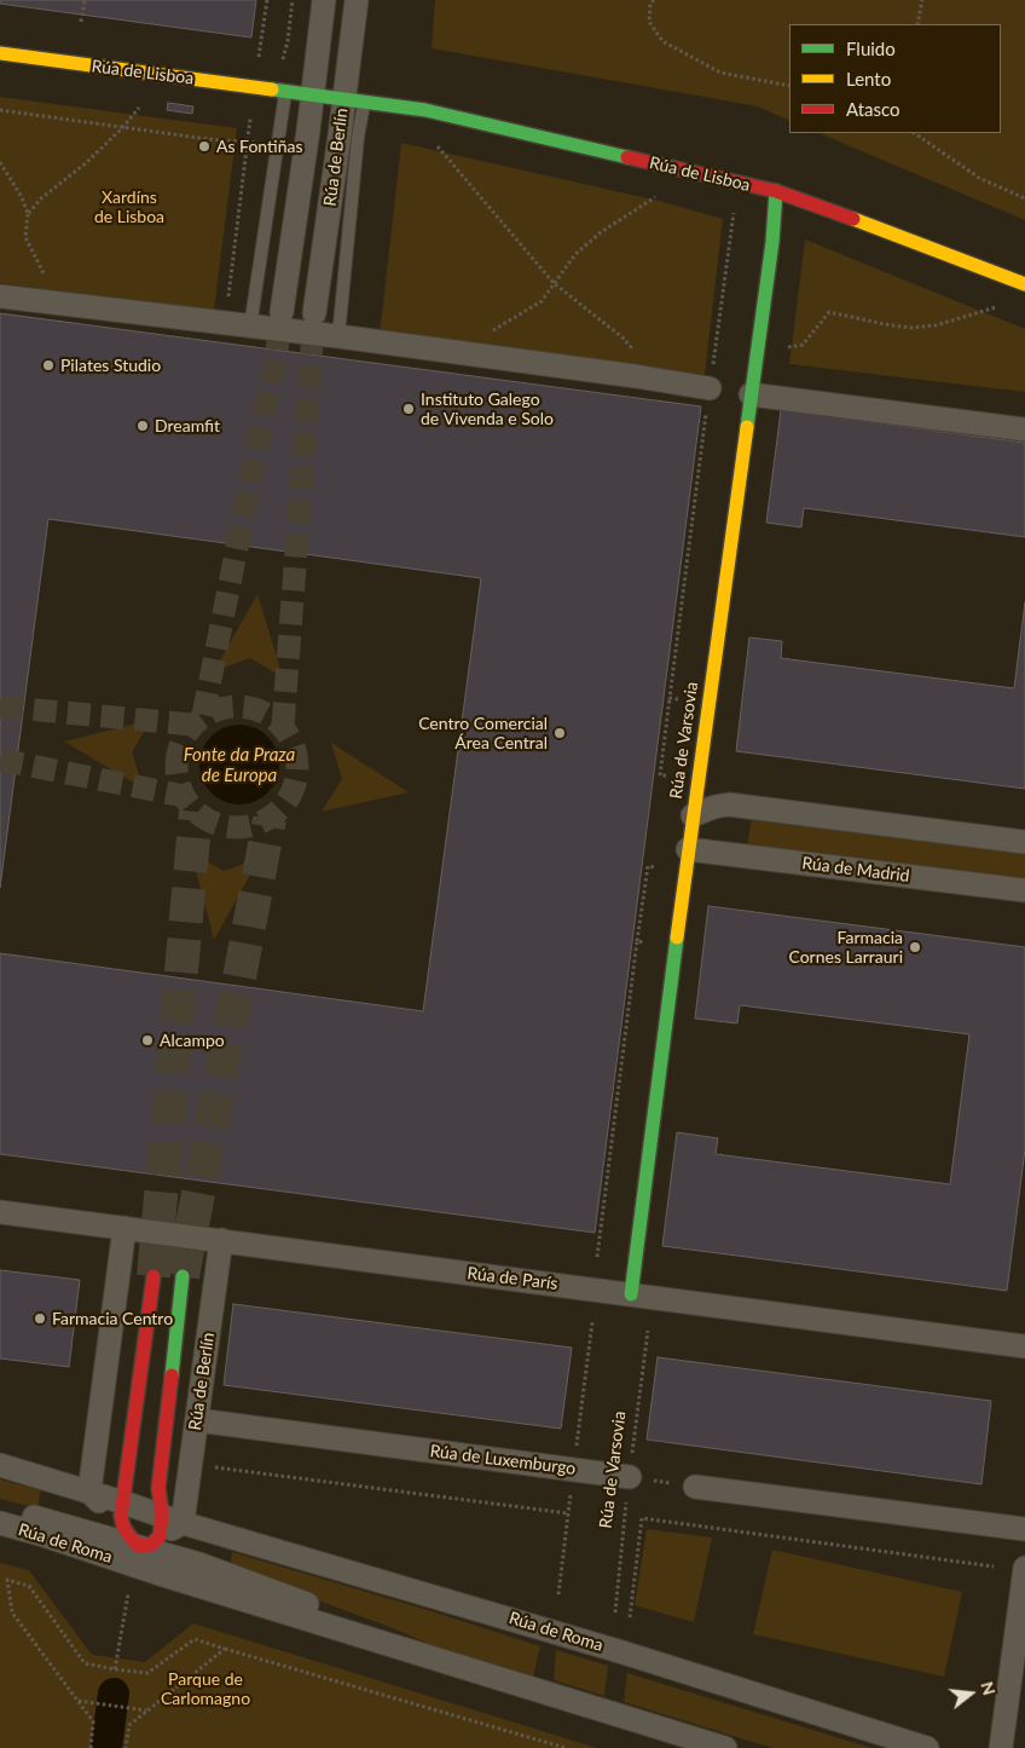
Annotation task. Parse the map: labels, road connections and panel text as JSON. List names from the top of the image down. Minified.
{"streets":{"street":["Rúa de Lisboa","Rúa de Berlín","Rúa de Varsovia","Rúa de Madrid","Rúa de París","Rúa de Luxemburgo","Rúa de Roma"]},"crossings":[["Rúa de Lisboa","Rúa de Berlín"],["Rúa de Lisboa","Rúa de Varsovia"],["Rúa de Berlín","Rúa de París"],["Rúa de Berlín","Rúa de Luxemburgo"],["Rúa de Berlín","Rúa de Roma"],["Rúa de Varsovia","Rúa de Madrid"],["Rúa de Varsovia","Rúa de París"],["Rúa de Varsovia","Rúa de Luxemburgo"]],"water":["Fonte da Praza de Europa"],"parks":["Xardíns de Lisboa","Parque de Carlomagno"],"places":["As Fontiñas","Pilates Studio","Instituto Galego de Vivenda e Solo","Dreamfit","Centro Comercial Área Central","Farmacia Cornes Larrauri","Alcampo","Farmacia Centro"],"legend":["Fluido","Lento","Atasco"],"north":"right"}
